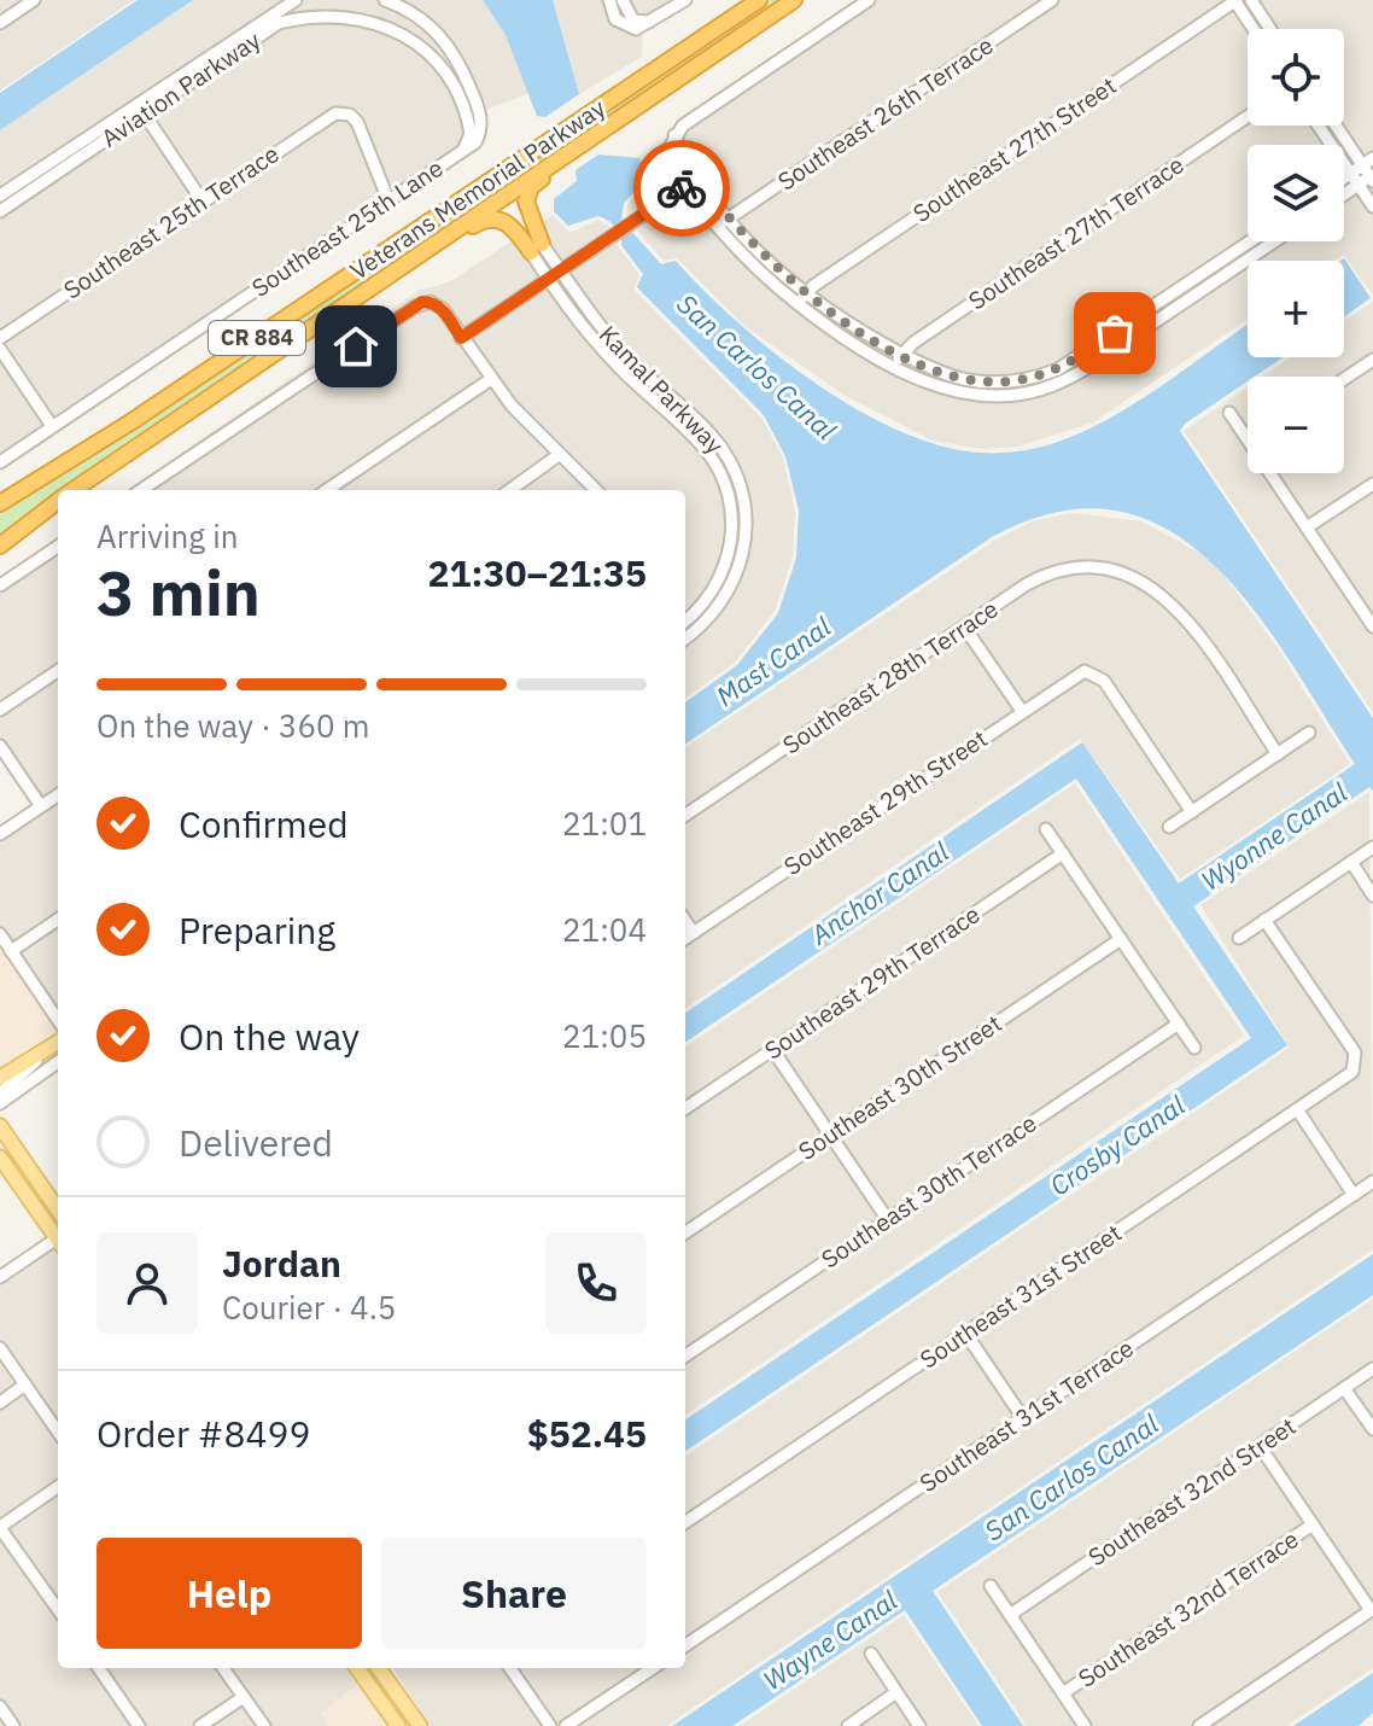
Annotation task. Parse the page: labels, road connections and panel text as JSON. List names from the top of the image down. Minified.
{"streets":{"highway":["Veterans Memorial Parkway","CR 884"],"street":["Aviation Parkway","Southeast 26th Terrace","Southeast 27th Street","Southeast 25th Terrace","Southeast 25th Lane","Southeast 27th Terrace","Kamal Parkway","Southeast 28th Terrace","Southeast 29th Street","Southeast 29th Terrace","Southeast 30th Street","Southeast 30th Terrace","Southeast 31st Street","Southeast 31st Terrace","Southeast 32nd Street","Southeast 32nd Terrace"]},"crossings":[["Aviation Parkway","Southeast 25th Lane"],["Southeast 25th Terrace","Southeast 25th Lane"]],"water":["San Carlos Canal","Mast Canal","Wyonne Canal","Anchor Canal","Crosby Canal","Wayne Canal"],"page":{"map_buttons":["+","−"],"heading":["3 min","Arriving in","21:30–21:35"],"panel":["Jordan","Courier · 4.5","Order #8499","$52.45"],"bar":"On the way · 360 m","list":[["Confirmed","21:01"],["Preparing","21:04"],["On the way","21:05"],"Delivered"],"buttons":["Help","Share"]}}
